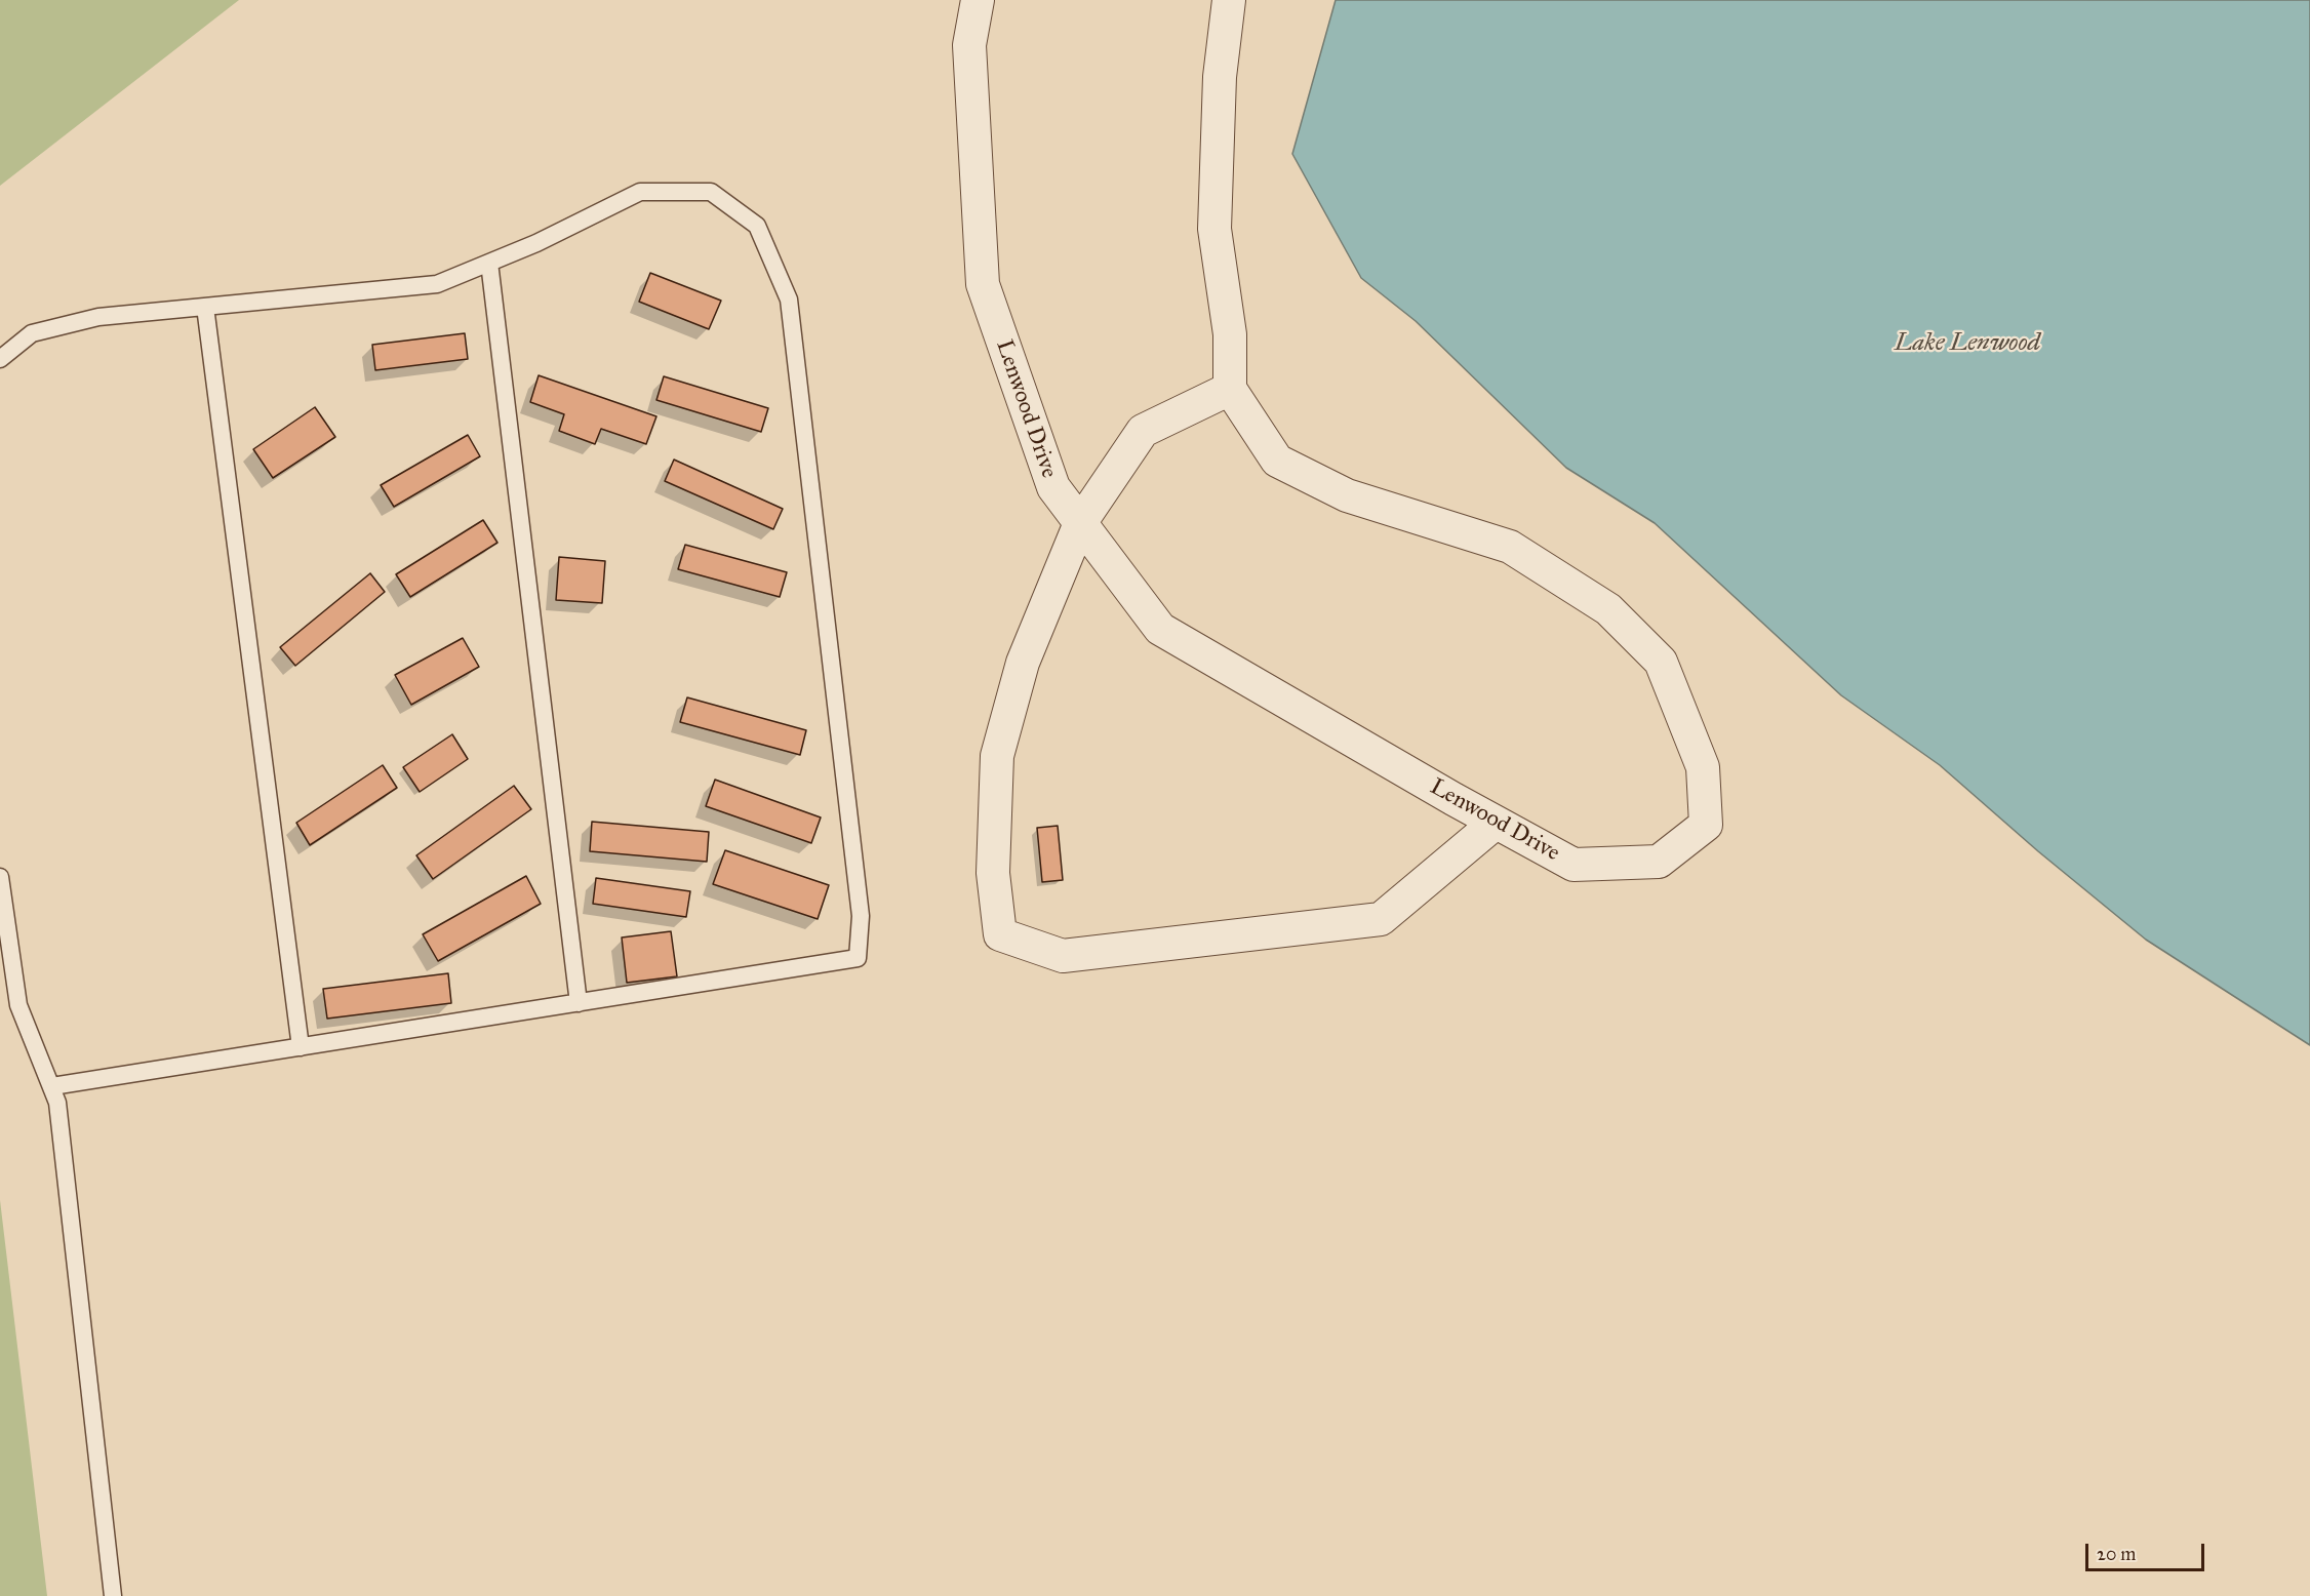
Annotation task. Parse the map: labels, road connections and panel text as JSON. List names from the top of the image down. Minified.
{"streets":{"street":["Lenwood Drive"]},"water":["Lake Lenwood"],"scale_bar":"20 m"}
